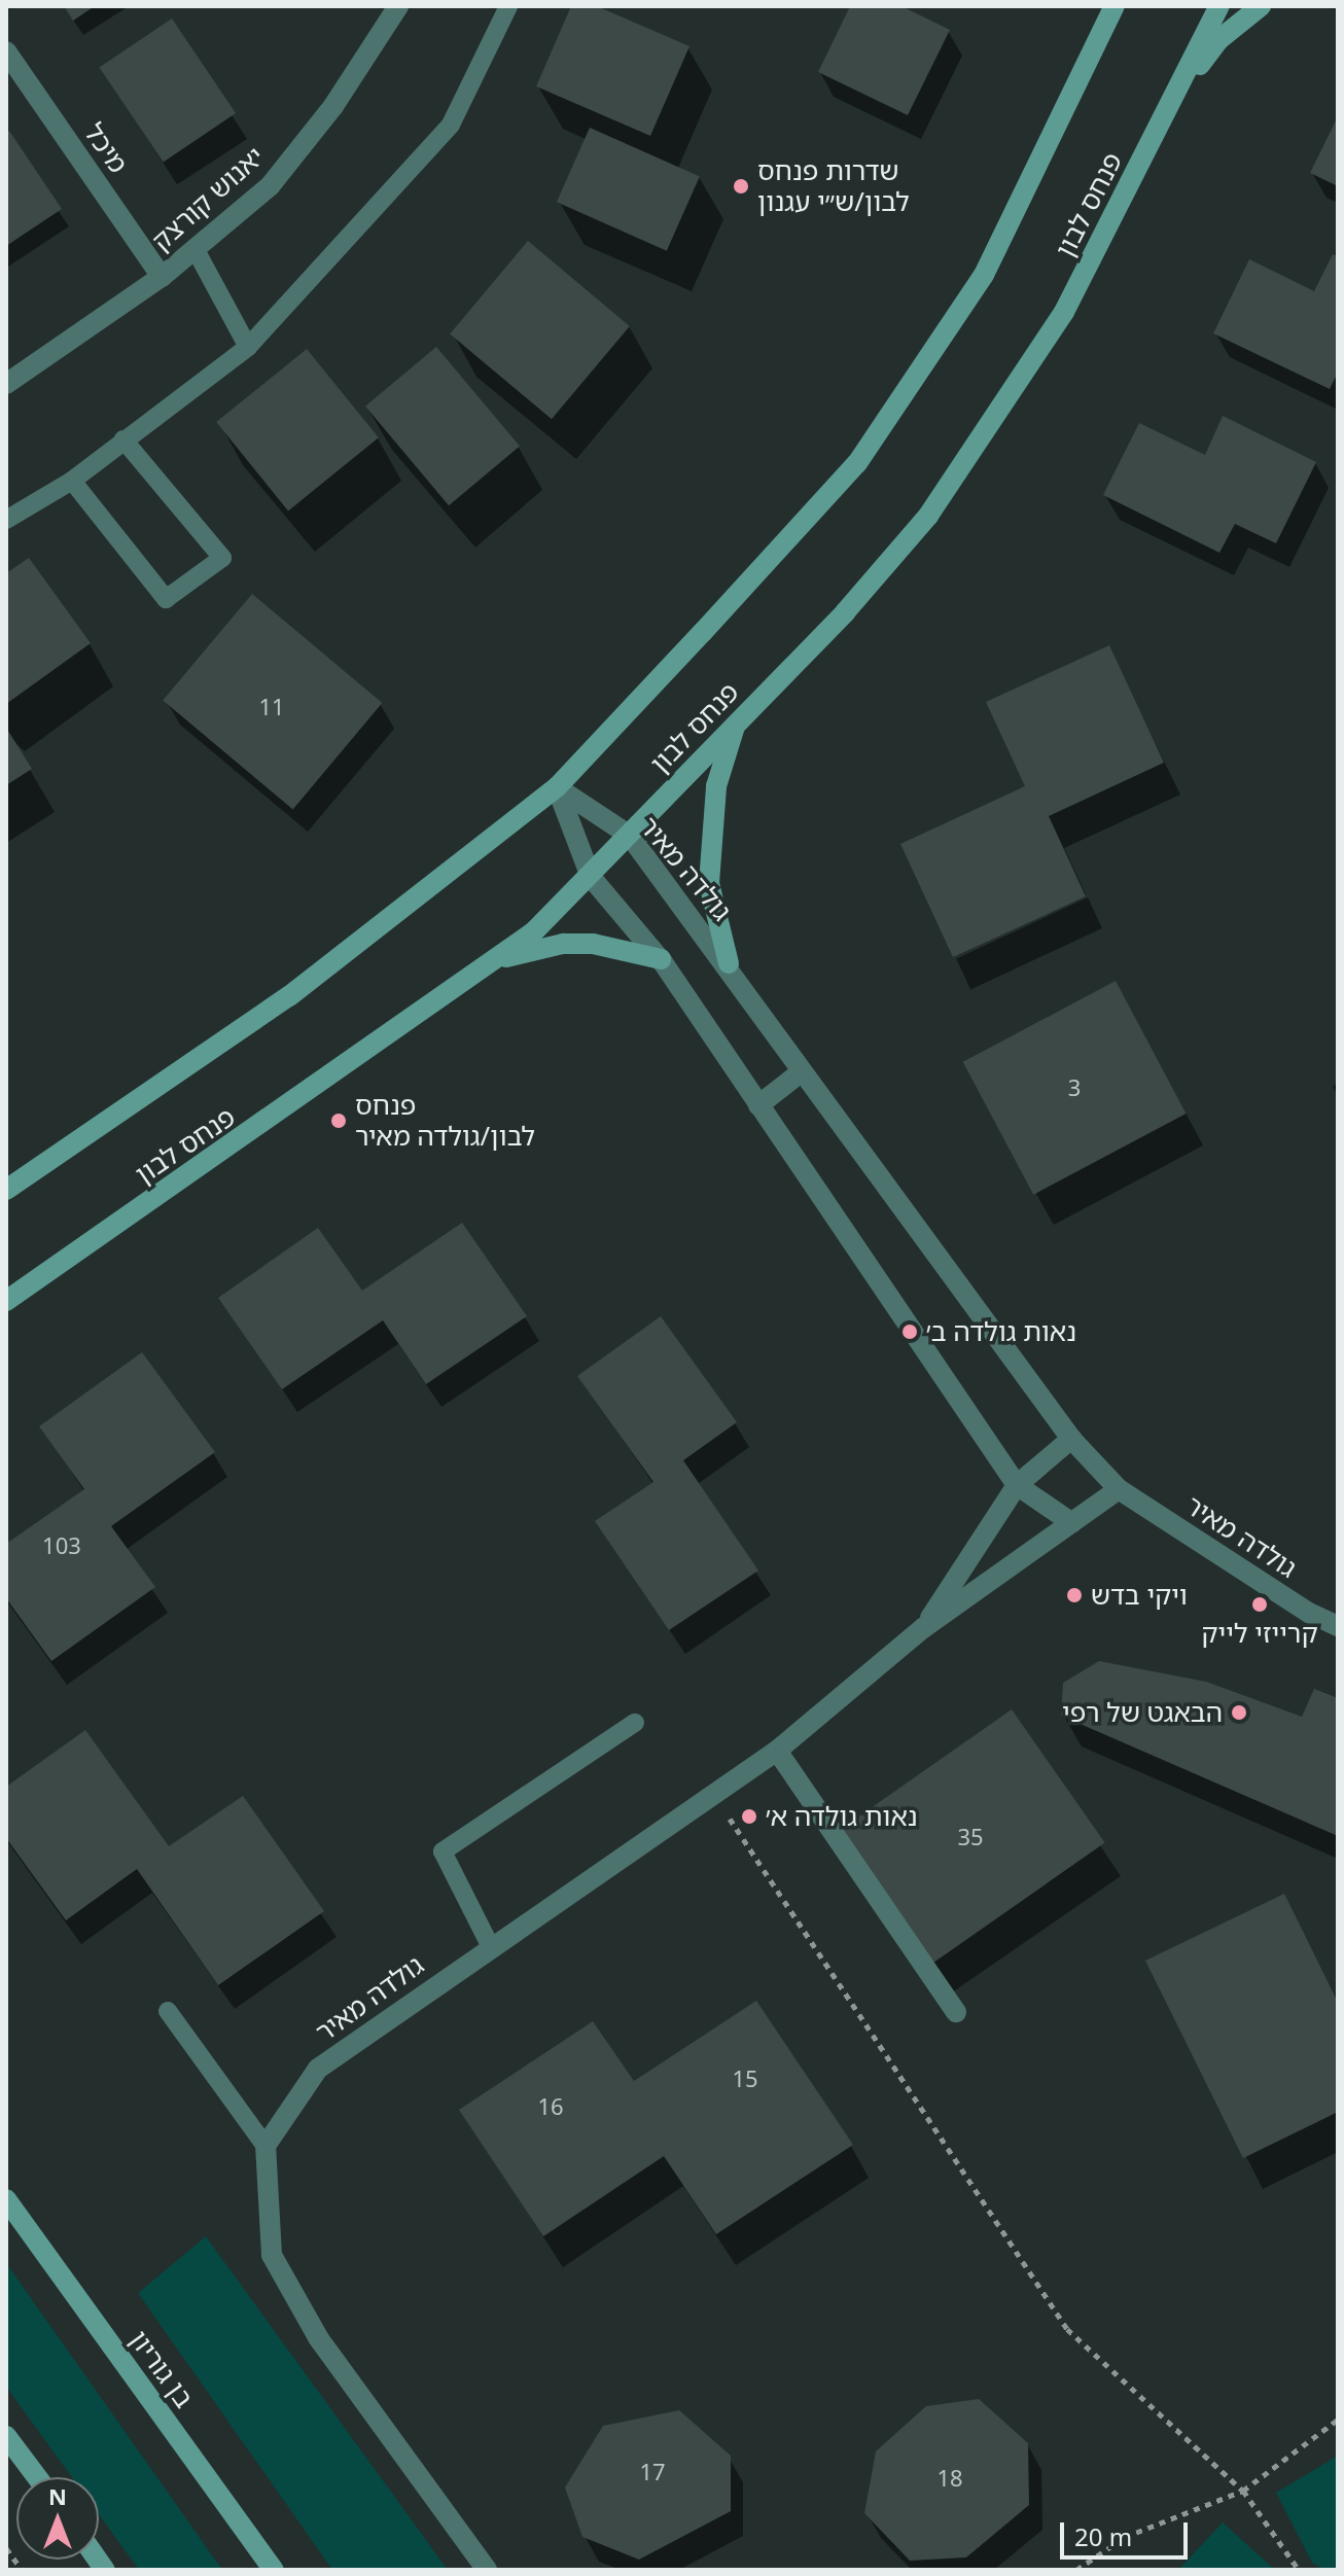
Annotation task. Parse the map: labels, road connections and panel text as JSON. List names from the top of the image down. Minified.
{"streets":{"main road":["פנחס לבון","בן גוריון"],"street":["מיכל","יאנוש קורצק","גולדה מאיר"]},"crossings":[["מיכל","יאנוש קורצק"],["פנחס לבון","גולדה מאיר"]],"places":["שדרות פנחס לבון/ש״י עגנון","פנחס לבון/גולדה מאיר","נאות גולדה ב׳","ויקי בדש","קרייזי לייק","הבאגט של רפי","נאות גולדה א׳"],"house_numbers":["11","3","103","35","15","16","17","18"],"scale_bar":"20 m","north":"top"}
